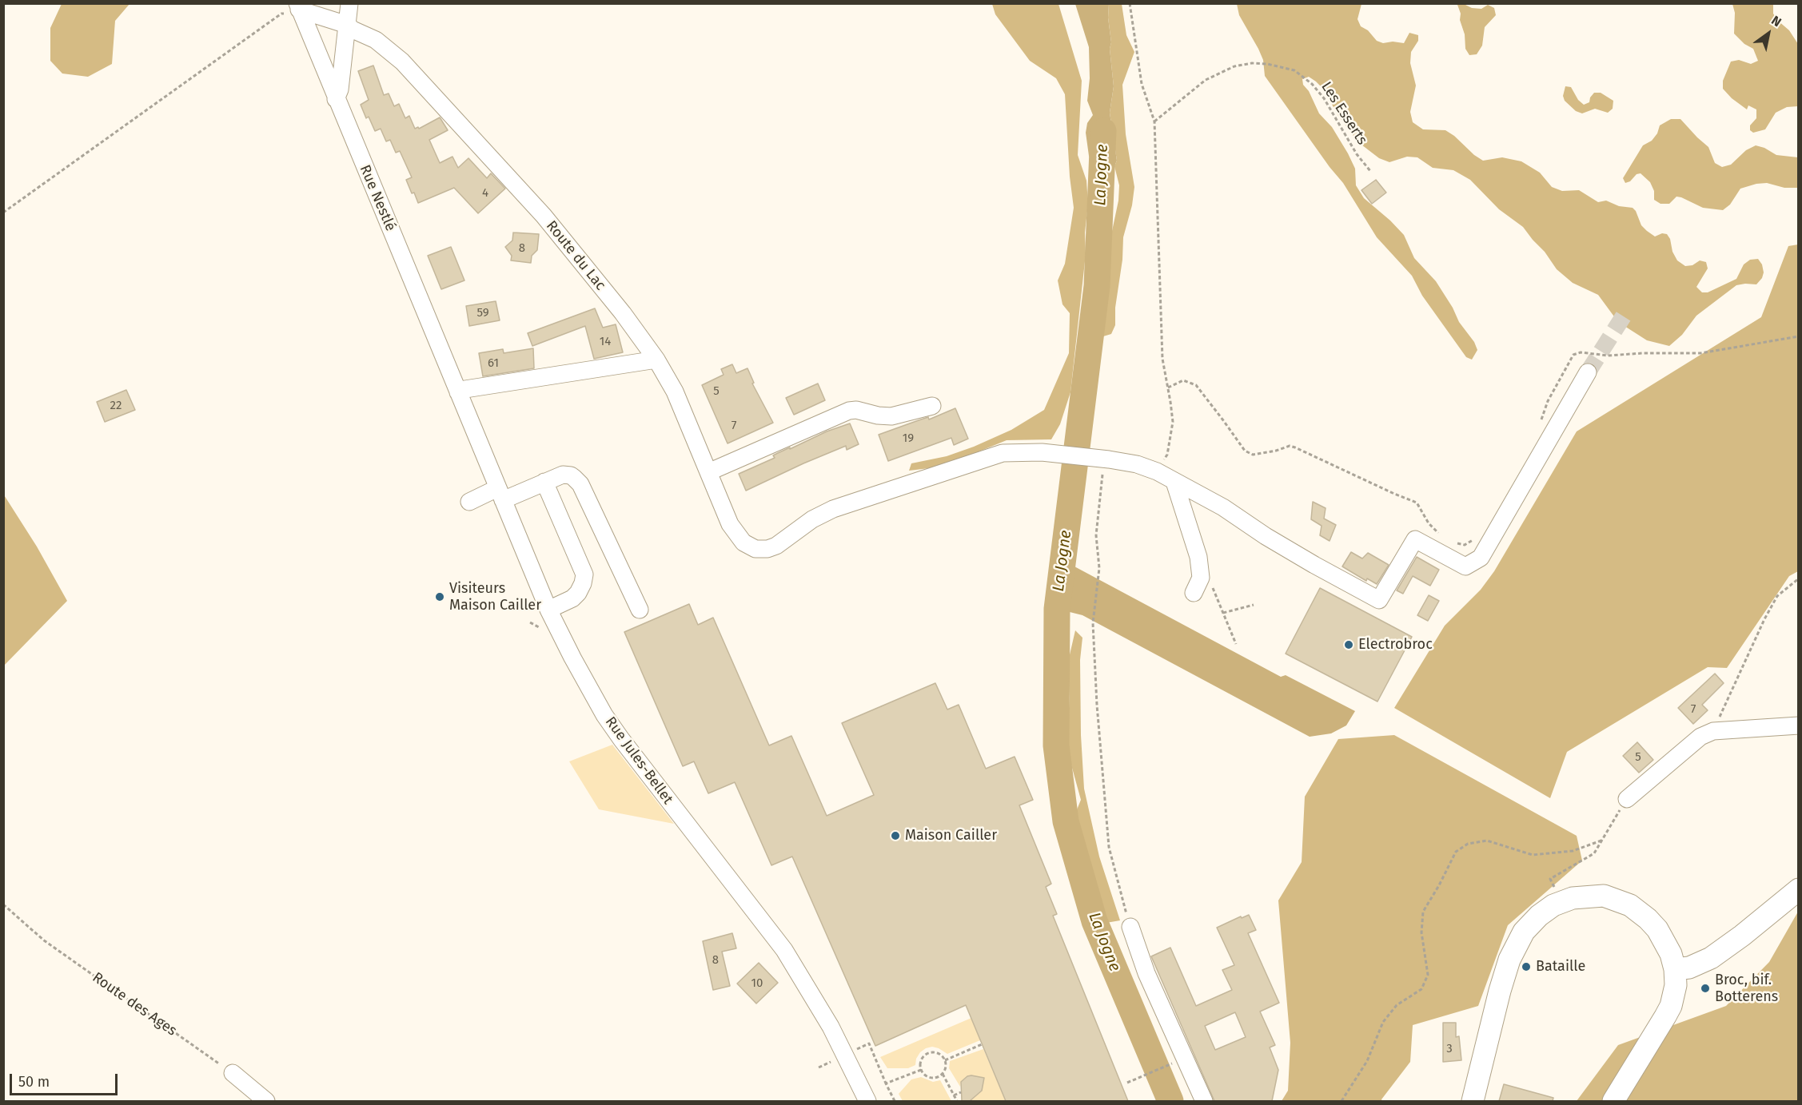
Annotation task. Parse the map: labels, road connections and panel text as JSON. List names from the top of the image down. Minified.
{"streets":{"street":["Rue Nestlé","Route du Lac","Rue Jules-Bellet"],"path":["Les Esserts","Route des Ages"]},"crossings":[["Rue Nestlé","Route du Lac"],["Rue Nestlé","Rue Jules-Bellet"]],"water":["La Jogne"],"places":["Visiteurs Maison Cailler","Electrobroc","Maison Cailler","Bataille","Broc, bif. Botterens"],"house_numbers":["4","8","59","14","61","5","22","7","19","7","5","8","10","3"],"scale_bar":"50 m","north":"top right"}
